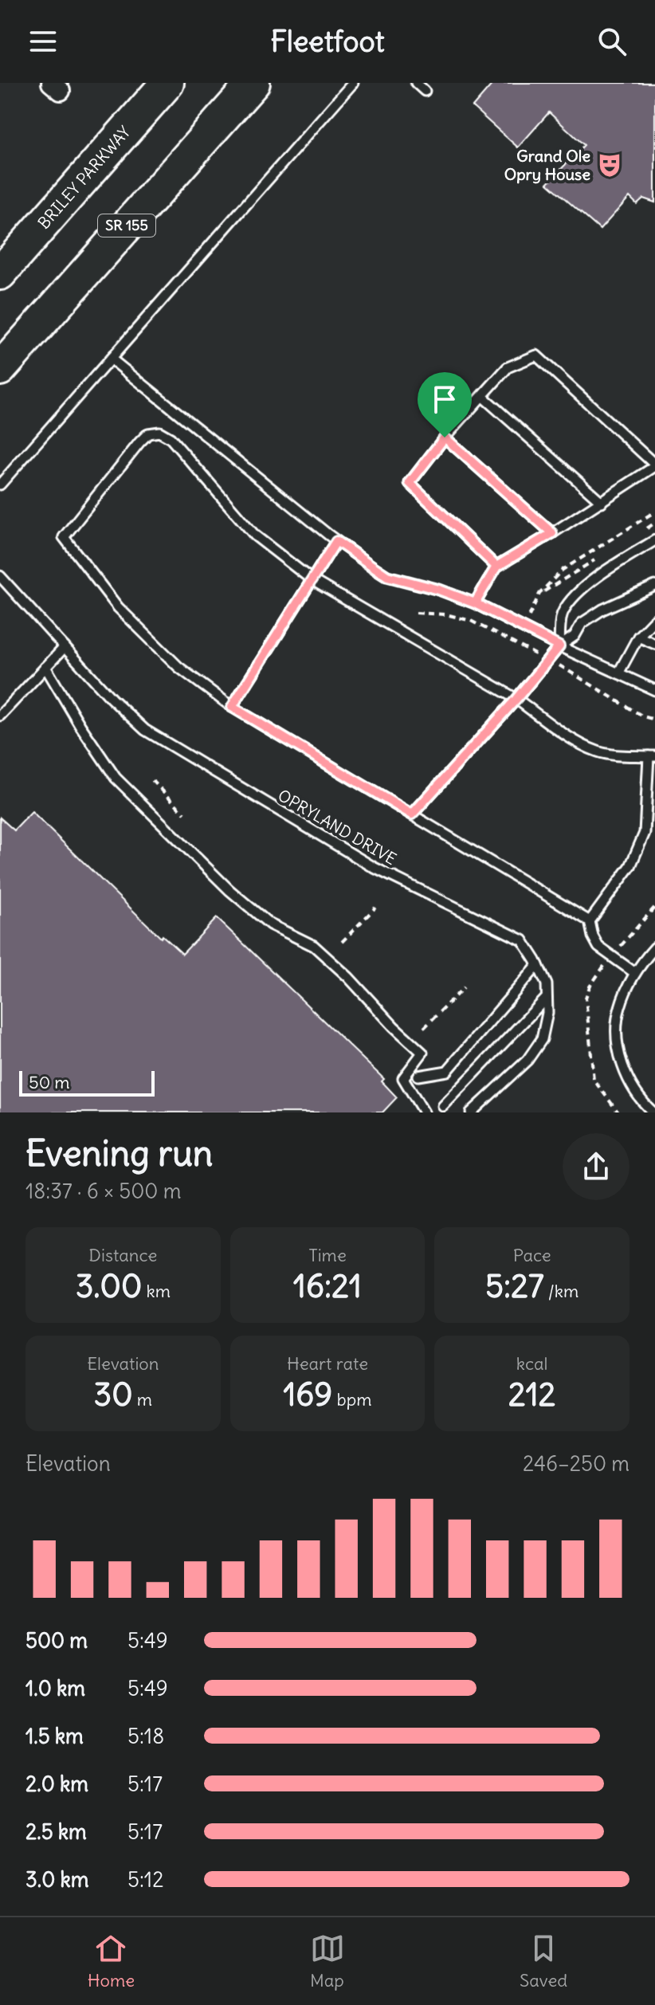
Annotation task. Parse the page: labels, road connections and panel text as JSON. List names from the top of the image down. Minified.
{"streets":{"highway":["BRILEY PARKWAY","SR 155"],"lane":["OPRYLAND DRIVE"]},"places":{"theatre":["Grand Ole Opry House"]},"scale_bar":"50 m","page":{"header":"Fleetfoot","scale":"50 m","heading":["Evening run","18:37 · 6 × 500 m"],"stats":[["Distance","3.00 km"],["Time","16:21"],["Pace","5:27 /km"],["Elevation","30 m"],["Heart rate","169 bpm"],["kcal","212"]],"chart":["Elevation","246–250 m"],"list":[{"name":"500 m","note":"5:49"},{"name":"1.0 km","note":"5:49"},{"name":"1.5 km","note":"5:18"},{"name":"2.0 km","note":"5:17"},{"name":"2.5 km","note":"5:17"},{"name":"3.0 km","note":"5:12"}],"tabs":["Home","Map","Saved"]}}
